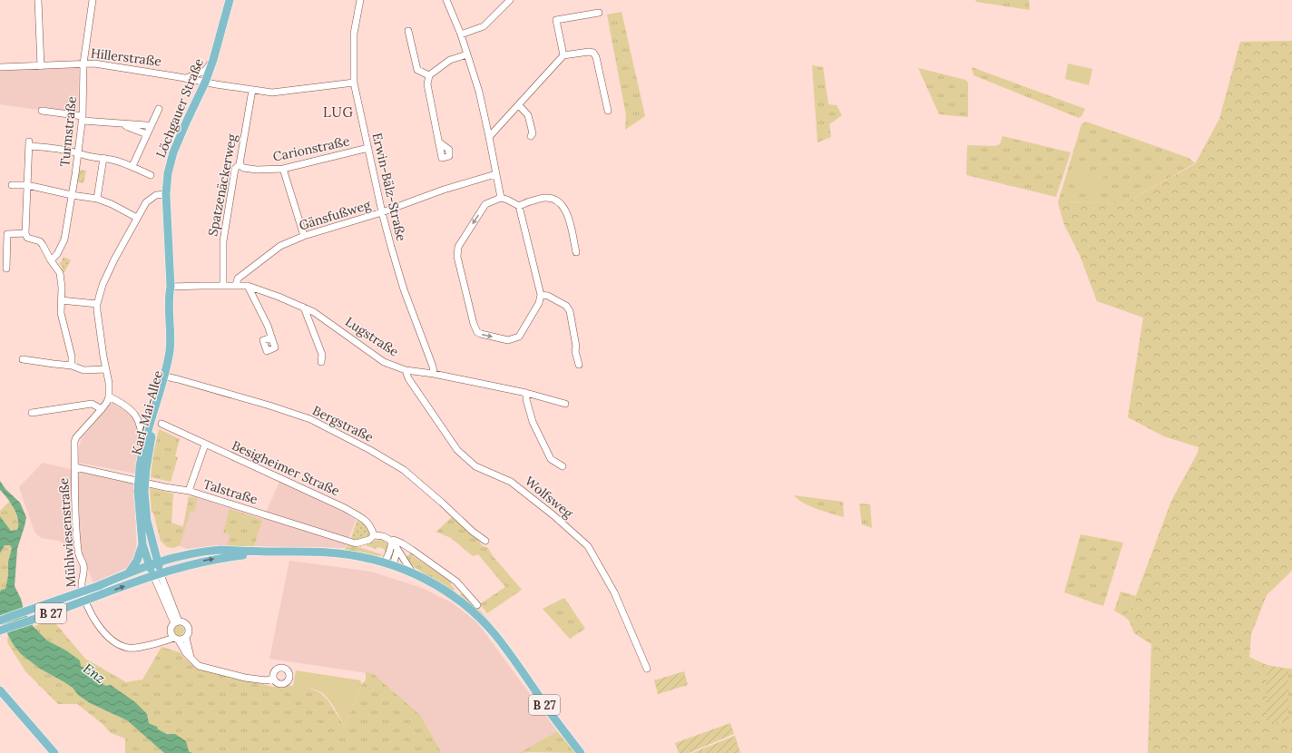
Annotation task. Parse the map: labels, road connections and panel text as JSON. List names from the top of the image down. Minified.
{"streets":{"main road":["Löchgauer Straße","Karl-Mai-Allee","B 27"],"street":["Hillerstraße","Turmstraße","Carionstraße","Spatzenäckerweg","Erwin-Bälz-Straße","Gänsfußweg","Lugstraße","Bergstraße","Besigheimer Straße","Talstraße","Wolfsweg","Mühlwiesenstraße"]},"crossings":[["Hillerstraße","Löchgauer Straße"],["Hillerstraße","Turmstraße"],["Hillerstraße","Spatzenäckerweg"],["Hillerstraße","Erwin-Bälz-Straße"],["Löchgauer Straße","Karl-Mai-Allee"],["Carionstraße","Spatzenäckerweg"],["Carionstraße","Erwin-Bälz-Straße"],["Spatzenäckerweg","Lugstraße"],["Erwin-Bälz-Straße","Gänsfußweg"],["Erwin-Bälz-Straße","Lugstraße"],["Gänsfußweg","Lugstraße"],["Lugstraße","Karl-Mai-Allee"],["Lugstraße","Wolfsweg"],["Karl-Mai-Allee","Bergstraße"],["Karl-Mai-Allee","B 27"],["Besigheimer Straße","Talstraße"],["Talstraße","Mühlwiesenstraße"]],"districts":["LUG"],"water":["Enz"]}
